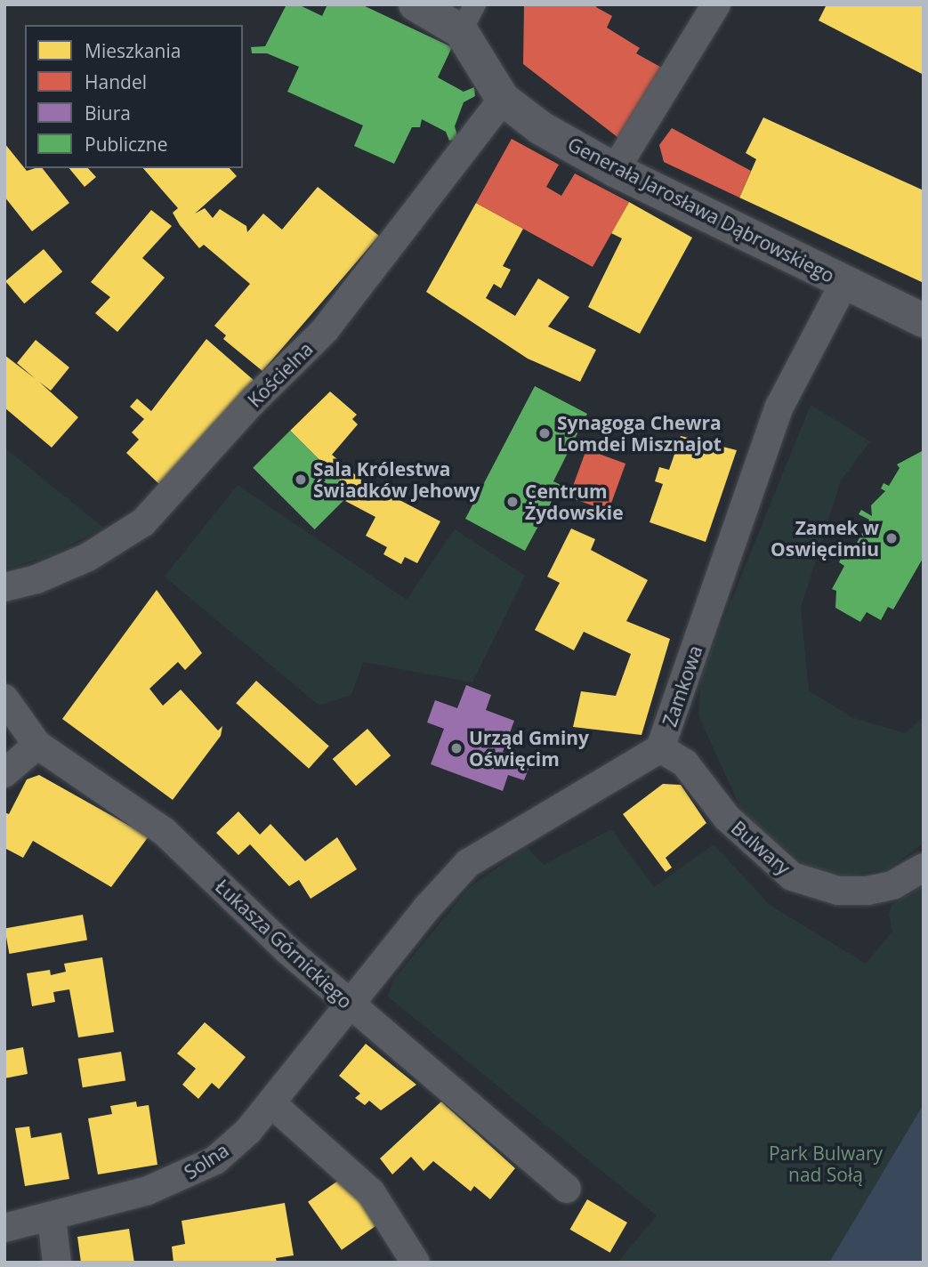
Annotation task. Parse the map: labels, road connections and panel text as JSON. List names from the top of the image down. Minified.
{"streets":{"street":["Generała Jarosława Dąbrowskiego","Kościelna","Zamkowa","Bulwary","Łukasza Górnickiego","Solna"]},"crossings":[["Generała Jarosława Dąbrowskiego","Kościelna"],["Generała Jarosława Dąbrowskiego","Zamkowa"],["Zamkowa","Bulwary"],["Zamkowa","Łukasza Górnickiego"],["Zamkowa","Solna"],["Łukasza Górnickiego","Solna"]],"parks":["Park Bulwary nad Sołą"],"places":["Synagoga Chewra Lomdei Misznajot","Sala Królestwa Świadków Jehowy","Centrum Żydowskie","Zamek w Oswięcimiu","Urząd Gminy Oświęcim"],"legend":["Mieszkania","Handel","Biura","Publiczne"]}
